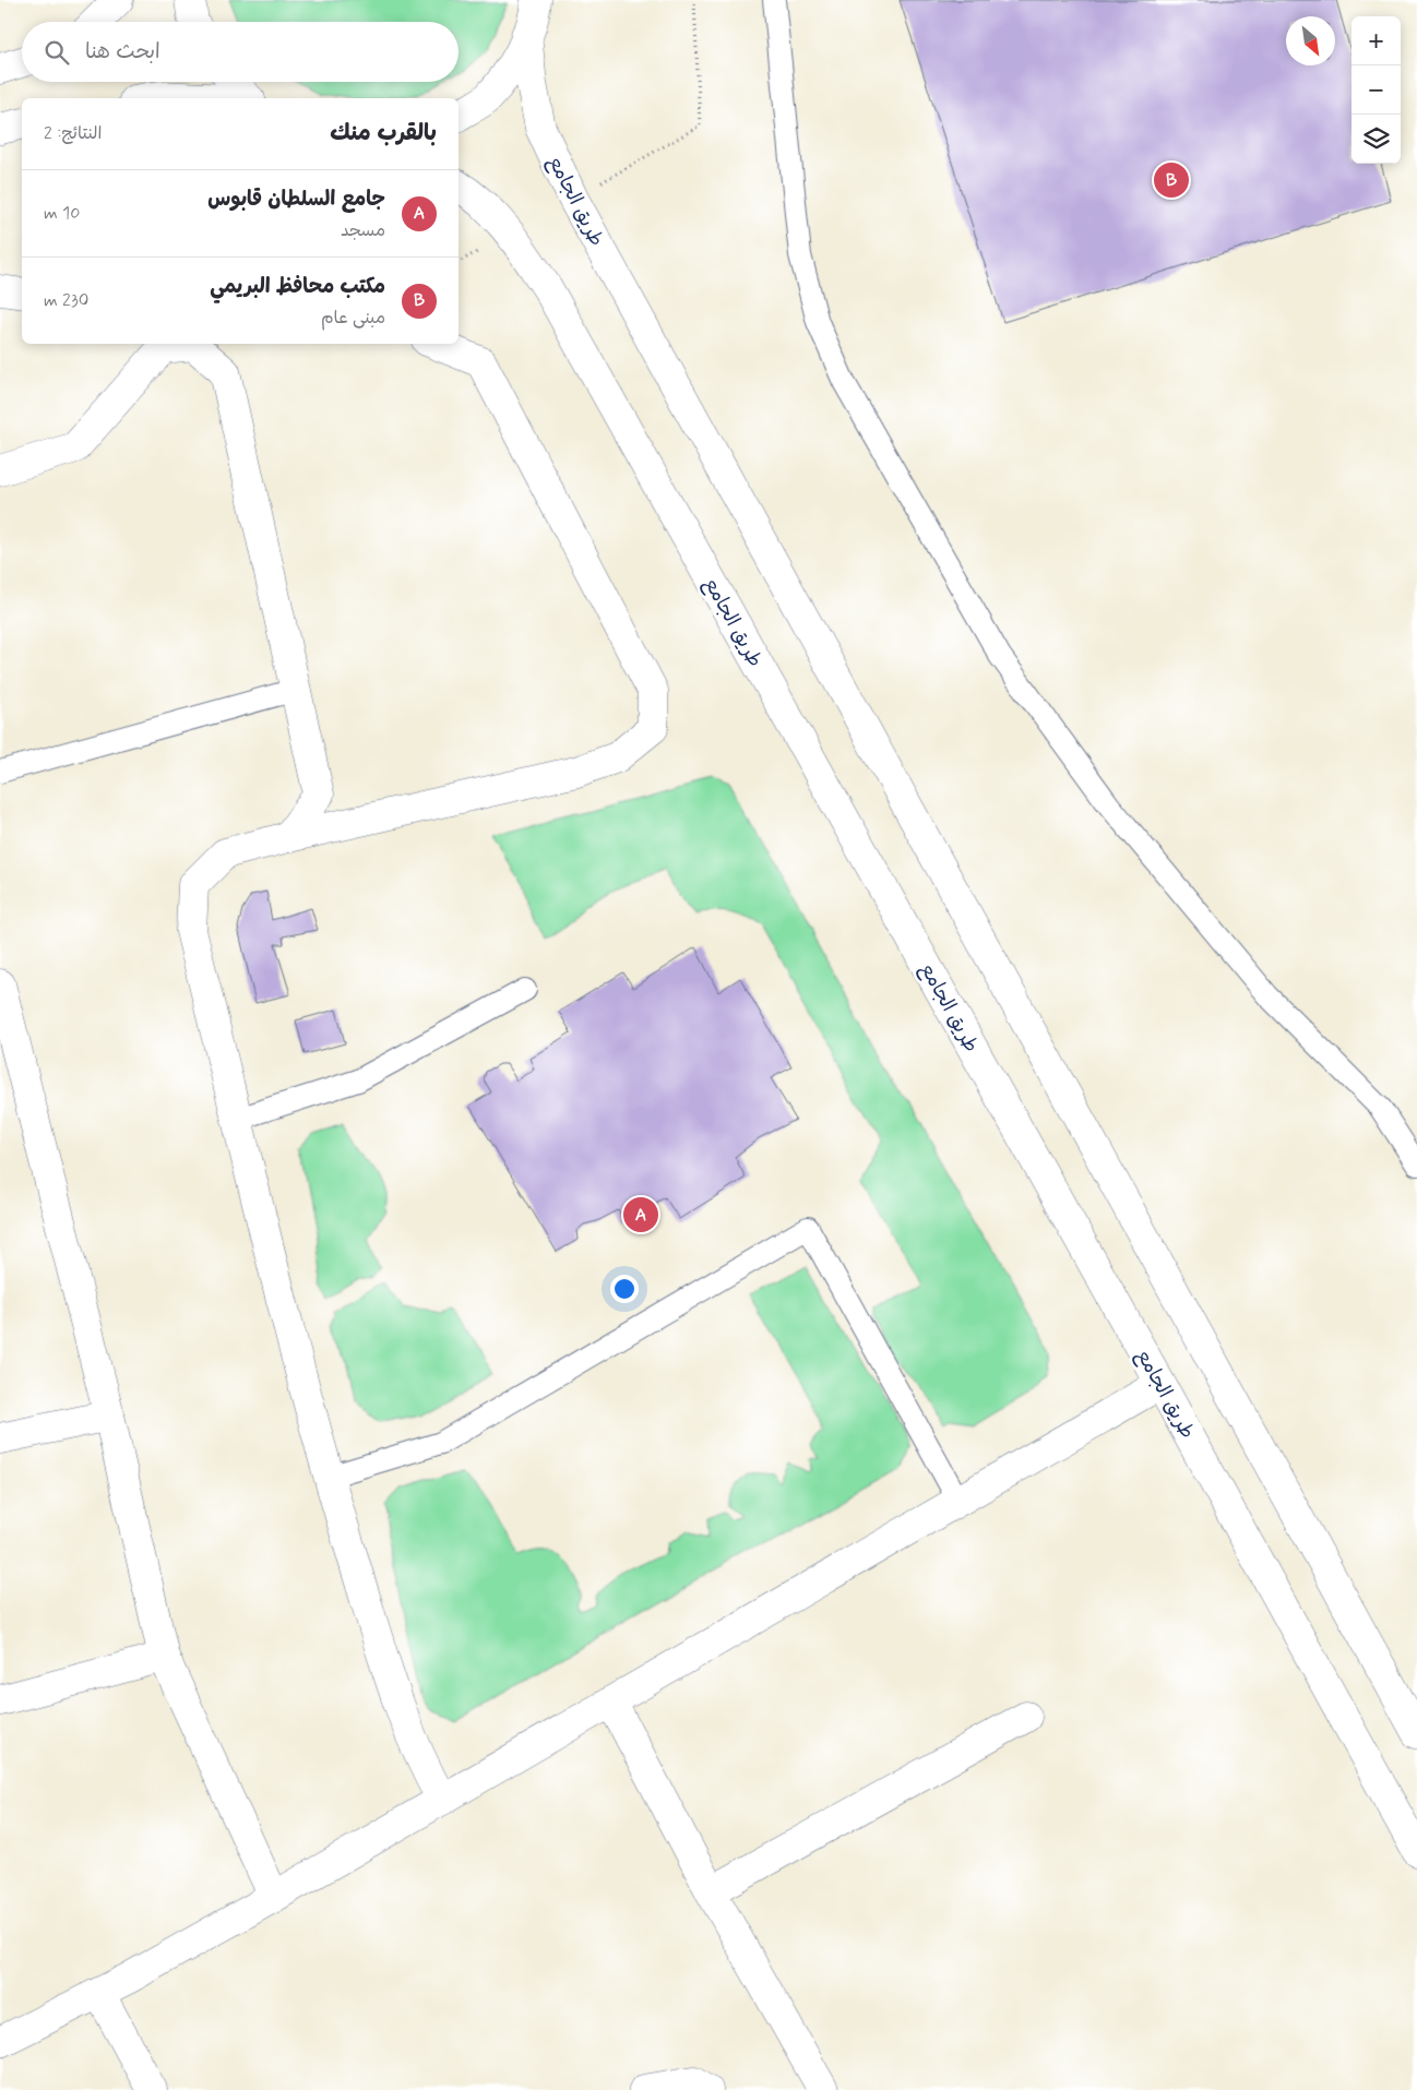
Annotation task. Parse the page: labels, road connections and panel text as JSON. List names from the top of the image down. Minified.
{"streets":{"street":["طريق الجامع"]},"north":"bottom right","page":{"map_buttons":["+","−"],"search":"ابحث هنا","heading":["بالقرب منك","النتائج: 2"],"pins":["B","A"],"list":[{"mark":"A","name":"جامع السلطان قابوس","note":"مسجد","value":"10 m"},{"mark":"B","name":"مكتب محافظ البريمي","note":"مبنى عام","value":"230 m"}]}}
